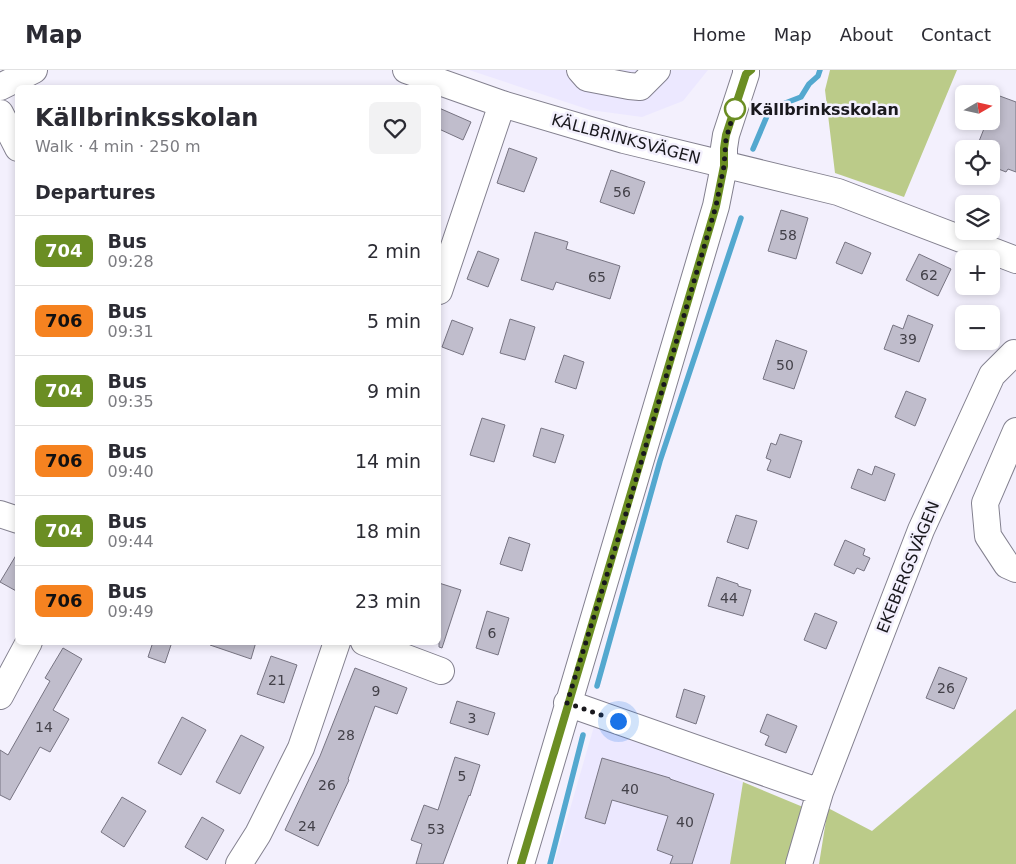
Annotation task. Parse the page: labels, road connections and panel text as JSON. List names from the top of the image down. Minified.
{"streets":{"street":["KÄLLBRINKSVÄGEN","EKEBERGSVÄGEN"]},"places":["Källbrinksskolan"],"lines":["bus line 704"],"house_numbers":["56","58","62","65","39","50","44","6","21","26","9","3","14","28","5","26","40","40","24","53"],"north":"right","page":{"header":"Map","nav":["Home","Map","About","Contact"],"map_buttons":["+","−"],"heading":[["Källbrinksskolan","Walk · 4 min · 250 m"],"Departures"],"list":[{"mark":"704","name":"Bus","note":"09:28","value":"2 min"},{"mark":"706","name":"Bus","note":"09:31","value":"5 min"},{"mark":"704","name":"Bus","note":"09:35","value":"9 min"},{"mark":"706","name":"Bus","note":"09:40","value":"14 min"},{"mark":"704","name":"Bus","note":"09:44","value":"18 min"},{"mark":"706","name":"Bus","note":"09:49","value":"23 min"}]}}
